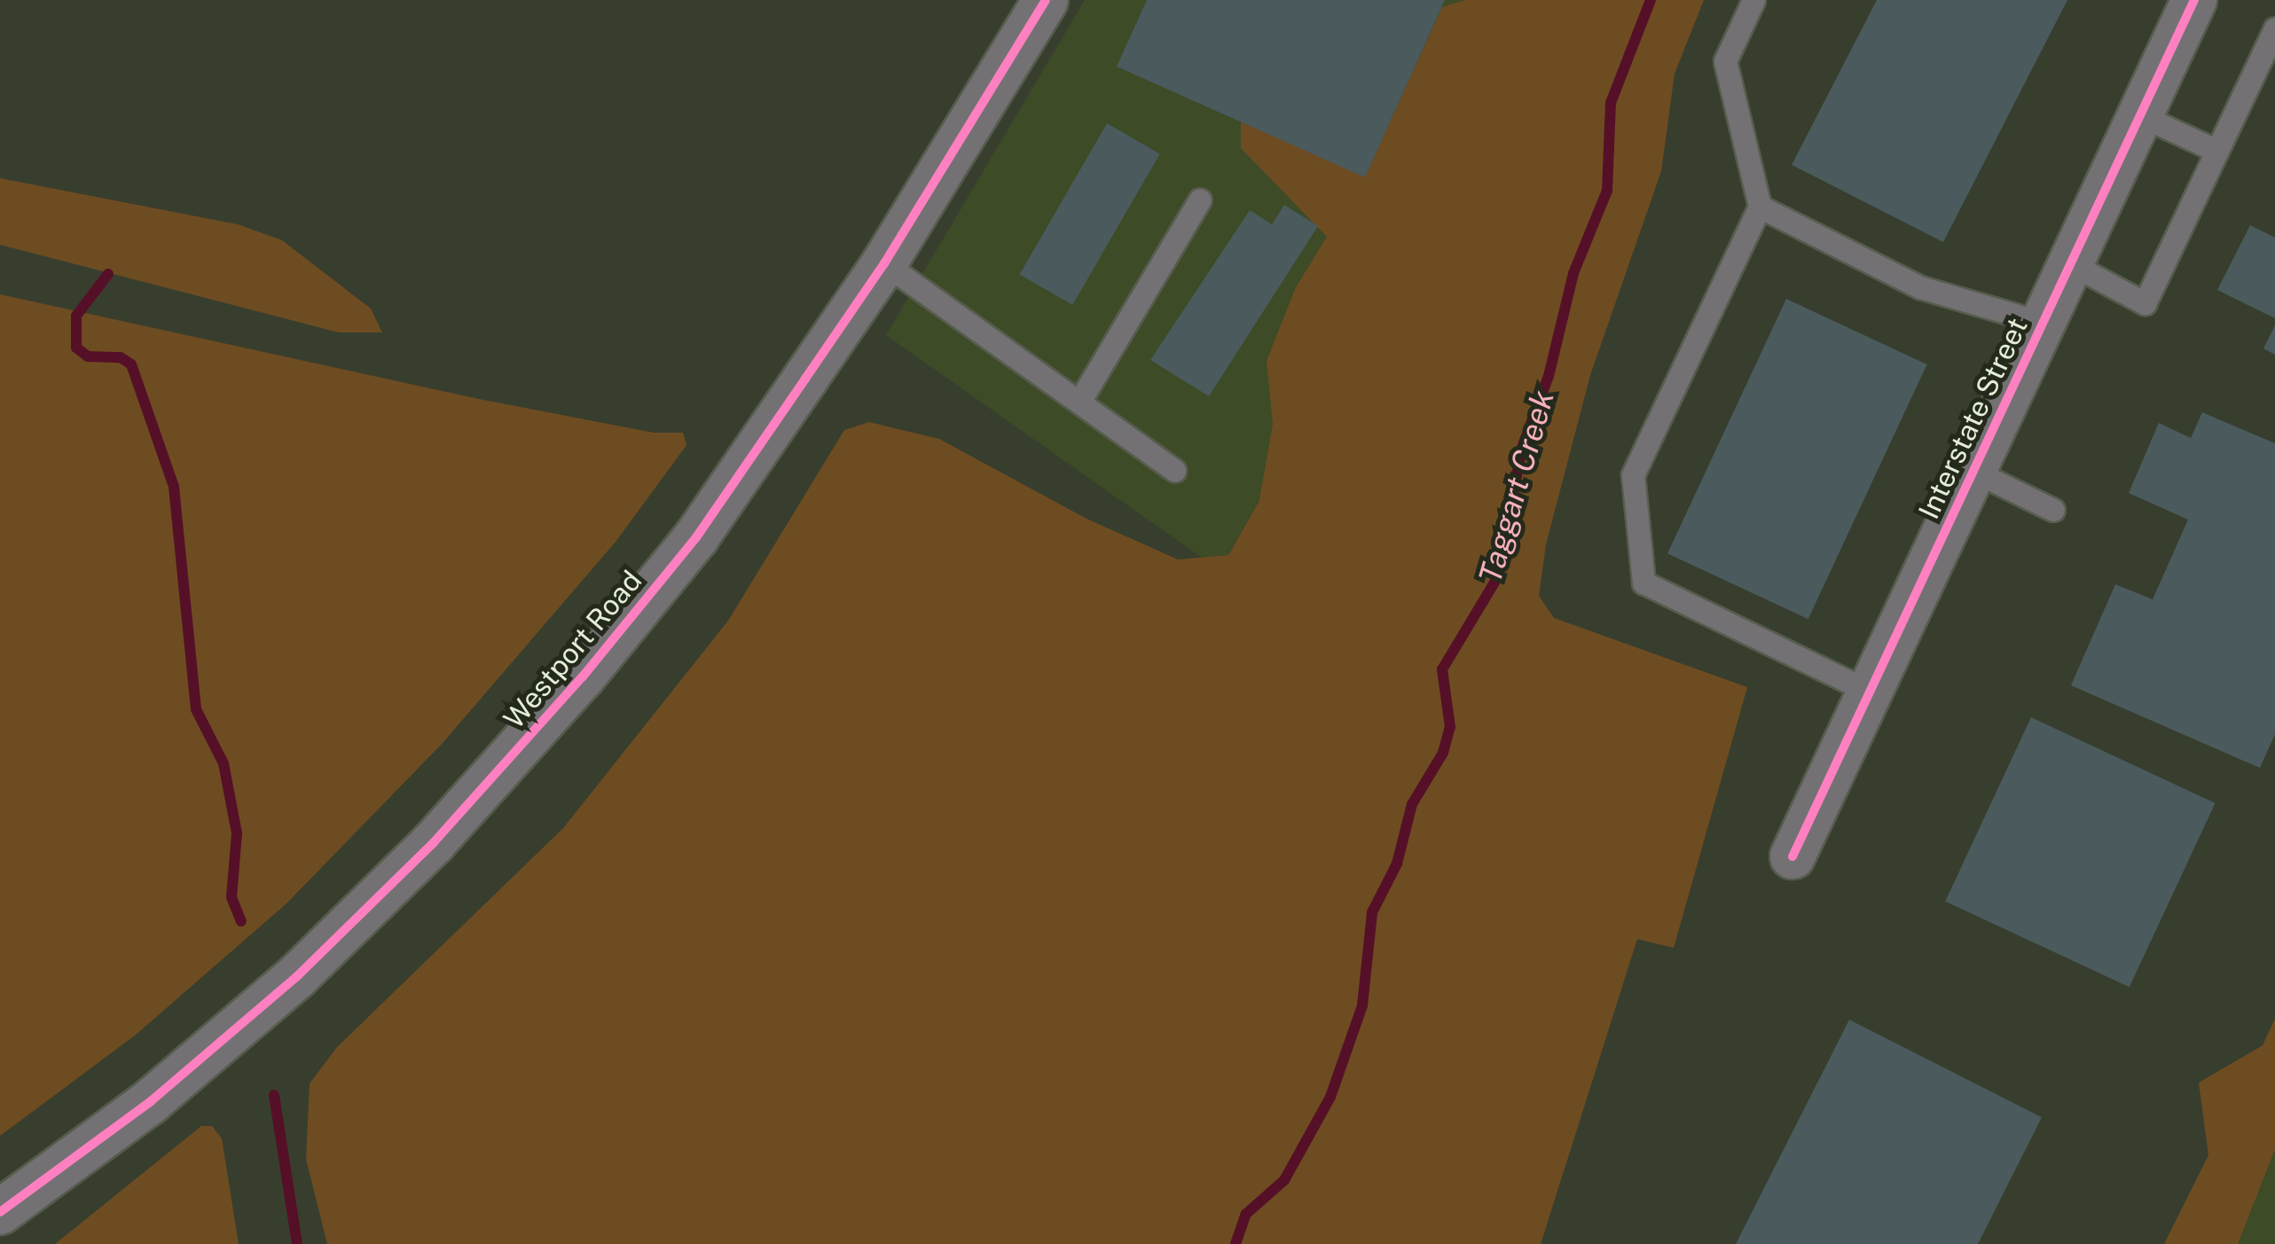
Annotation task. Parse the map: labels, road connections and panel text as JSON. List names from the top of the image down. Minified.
{"streets":{"street":["Interstate Street","Westport Road"]},"water":["Taggart Creek"]}
